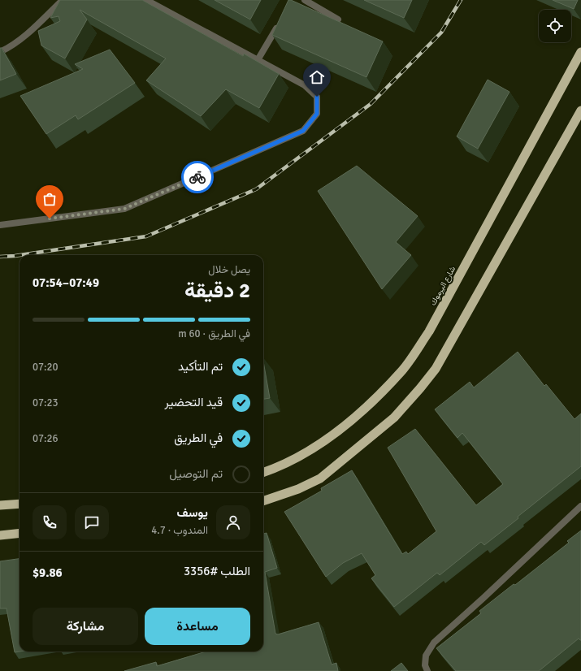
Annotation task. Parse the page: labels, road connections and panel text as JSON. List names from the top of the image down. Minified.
{"streets":{"highway":["شارع اليرموك"]},"page":{"heading":["2 دقيقة","يصل خلال","07:49–07:54"],"panel":["يوسف","المندوب · 4.7","الطلب #3356","$9.86"],"bar":"في الطريق · 60 m","list":[["تم التأكيد","07:20"],["قيد التحضير","07:23"],["في الطريق","07:26"],"تم التوصيل"],"buttons":["مساعدة","مشاركة"]}}
